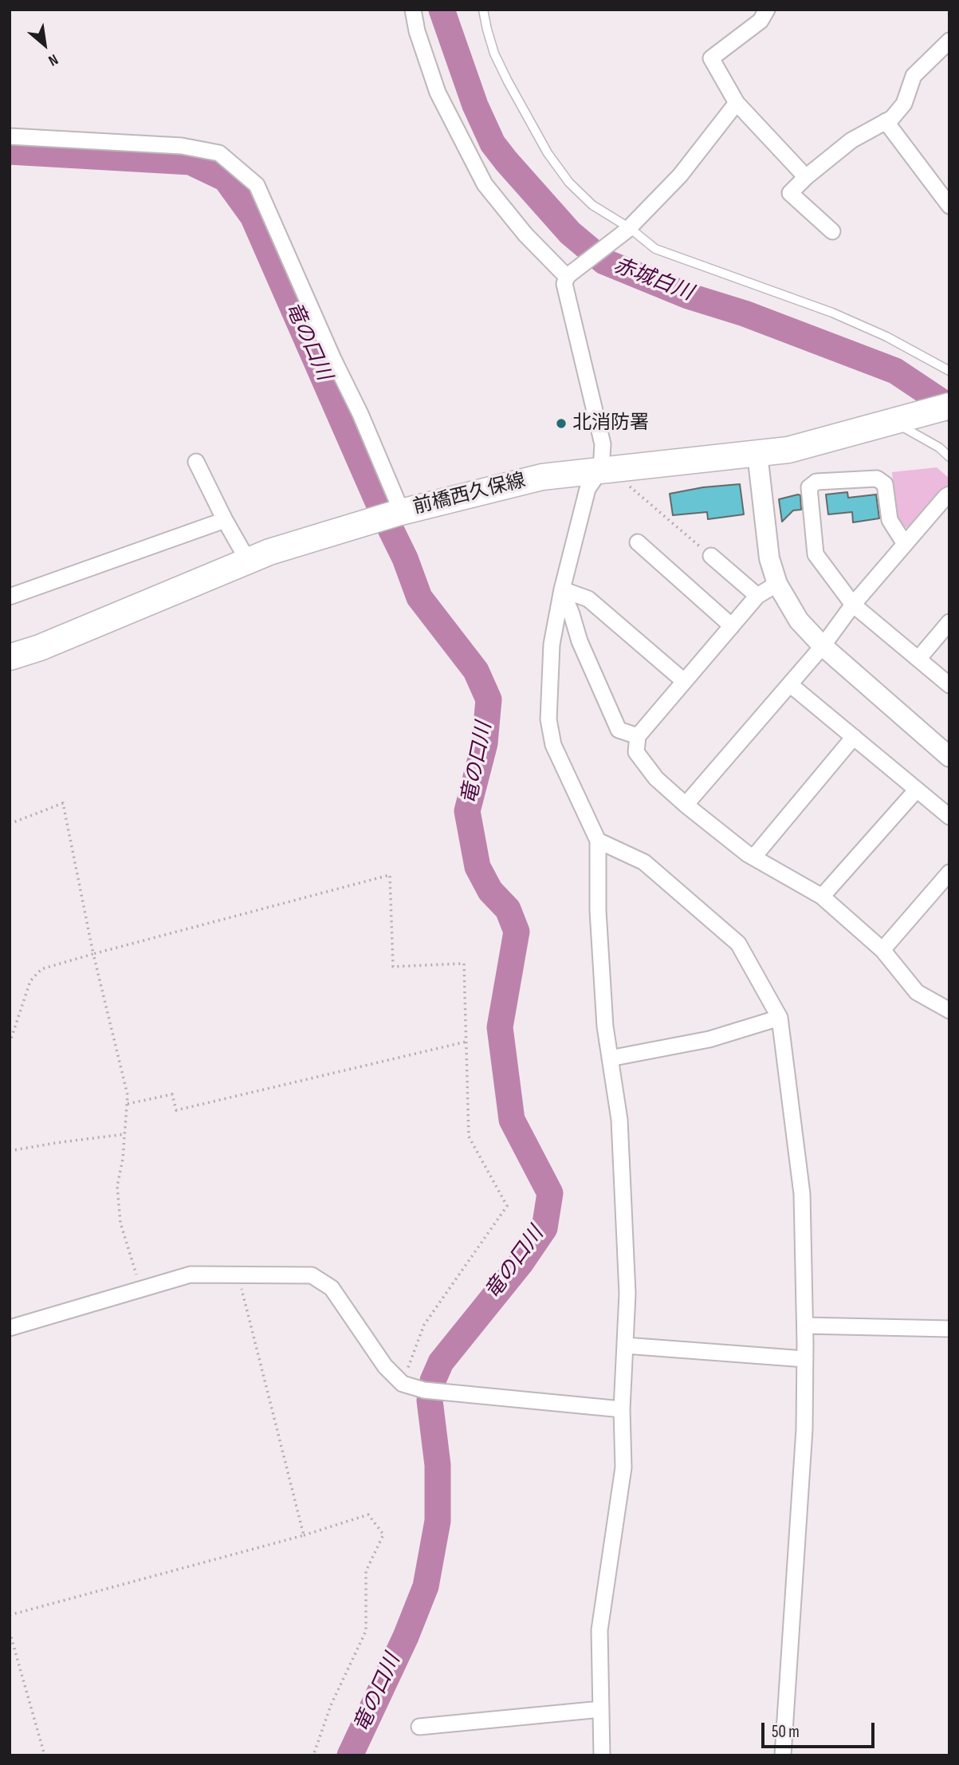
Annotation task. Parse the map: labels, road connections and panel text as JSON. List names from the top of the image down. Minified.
{"streets":{"main road":["前橋西久保線"]},"water":["赤城白川","竜の口川"],"places":["北消防署"],"scale_bar":"50 m","north":"bottom right"}
